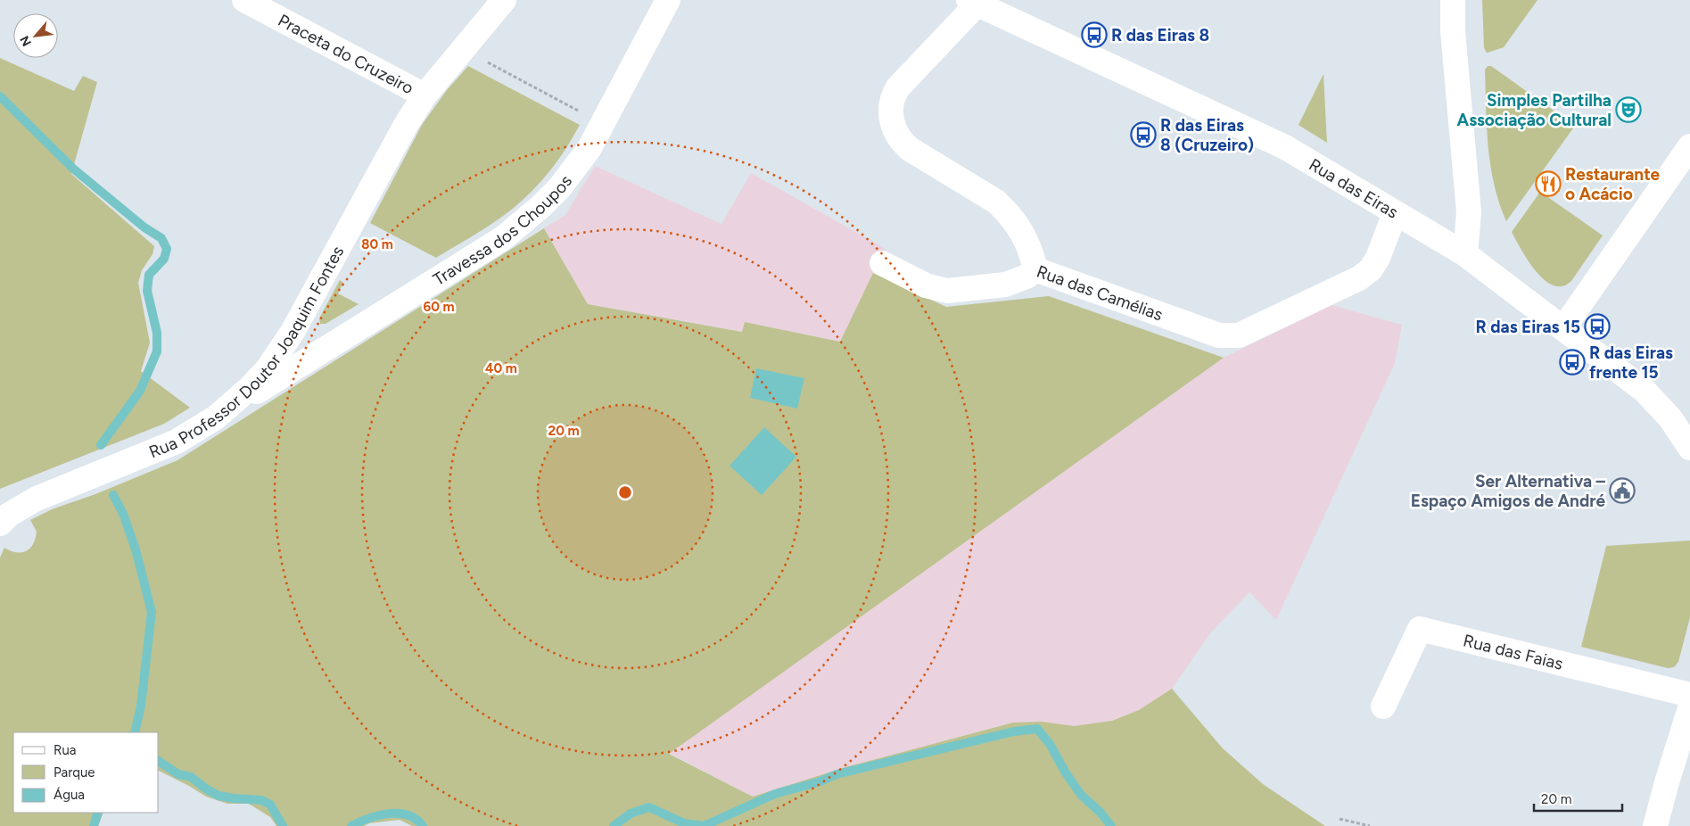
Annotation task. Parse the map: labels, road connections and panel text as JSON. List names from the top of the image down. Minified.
{"streets":{"street":["Praceta do Cruzeiro","Rua das Eiras","Travessa dos Choupos","Rua das Camélias","Rua Professor Doutor Joaquim Fontes","Rua das Faias"]},"crossings":[["Praceta do Cruzeiro","Rua Professor Doutor Joaquim Fontes"],["Rua das Eiras","Rua das Camélias"],["Travessa dos Choupos","Rua Professor Doutor Joaquim Fontes"]],"places":{"bus stop":["R das Eiras 8","R das Eiras 8 (Cruzeiro)","R das Eiras 15","R das Eiras frente 15"],"theatre":["Simples Partilha Associação Cultural"],"restaurant":["Restaurante o Acácio"],"public building":["Ser Alternativa – Espaço Amigos de André"]},"legend":["Rua","Parque","Água"],"scale_bar":"20 m","north":"bottom left","rings":["80 m","60 m","40 m","20 m"]}
